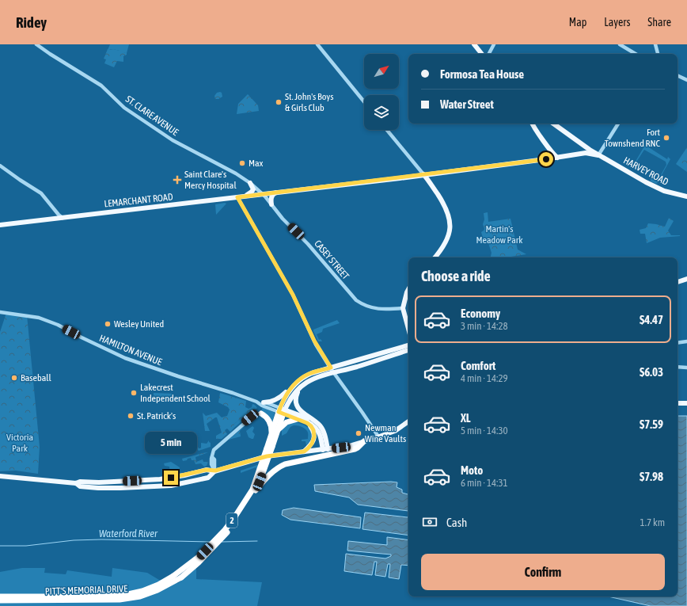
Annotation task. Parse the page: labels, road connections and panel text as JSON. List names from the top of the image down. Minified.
{"streets":{"highway":["2","PITT'S MEMORIAL DRIVE"],"main road":["HARVEY ROAD","LEMARCHANT ROAD"],"street":["ST. CLARE AVENUE","CASEY STREET","HAMILTON AVENUE"]},"crossings":[["ST. CLARE AVENUE","LEMARCHANT ROAD"],["ST. CLARE AVENUE","CASEY STREET"],["HARVEY ROAD","LEMARCHANT ROAD"],["LEMARCHANT ROAD","CASEY STREET"],["HAMILTON AVENUE","PITT'S MEMORIAL DRIVE"]],"water":["Waterford River"],"parks":["Martin's Meadow Park","Victoria Park"],"places":{"other":["St. John's Boys & Girls Club","Fort Townshend RNC","Max","Wesley United","Baseball","Lakecrest Independent School","St. Patrick's","Newman Wine Vaults"],"health":["Saint Clare's Mercy Hospital"]},"north":"top right","page":{"header":"Ridey","nav":["Map","Layers","Share"],"banner":["Formosa Tea House","Water Street"],"heading":"Choose a ride","list":[{"name":"Economy","note":"3 min · 14:28","value":"$4.47"},{"name":"Comfort","note":"4 min · 14:29","value":"$6.03"},{"name":"XL","note":"5 min · 14:30","value":"$7.59"},{"name":"Moto","note":"6 min · 14:31","value":"$7.98"}],"bubble":"5 min","pay":["Cash","1.7 km"],"buttons":"Confirm"}}
